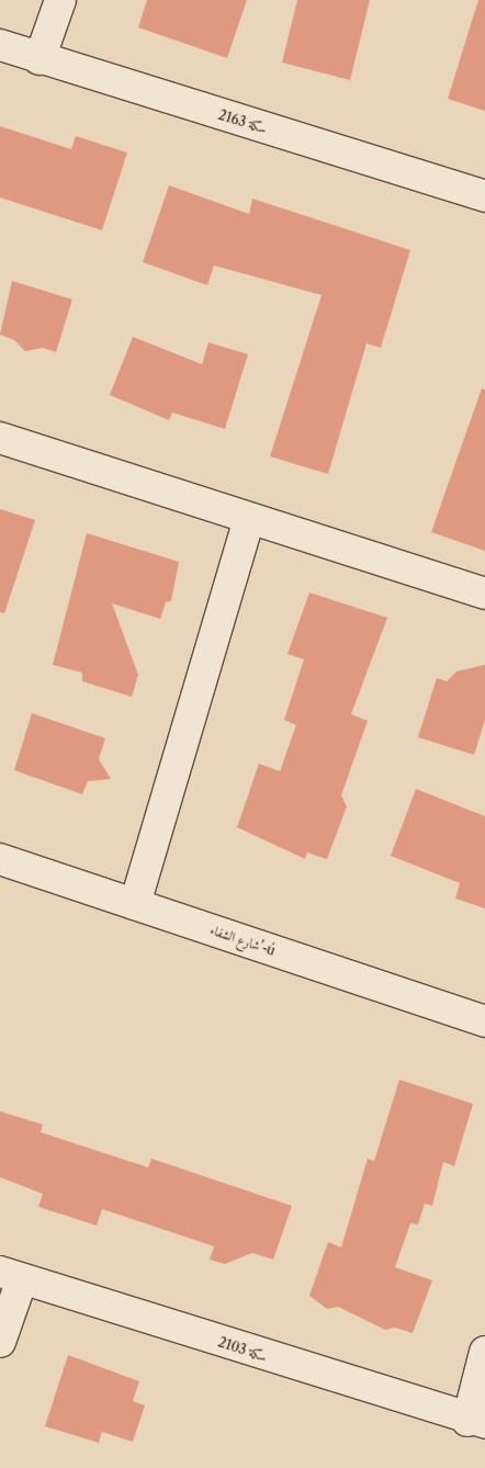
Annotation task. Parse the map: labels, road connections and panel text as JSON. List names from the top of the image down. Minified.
{"streets":{"street":["سكة 2163","شارع الشفاء'-ú","سكة 2103"]}}
